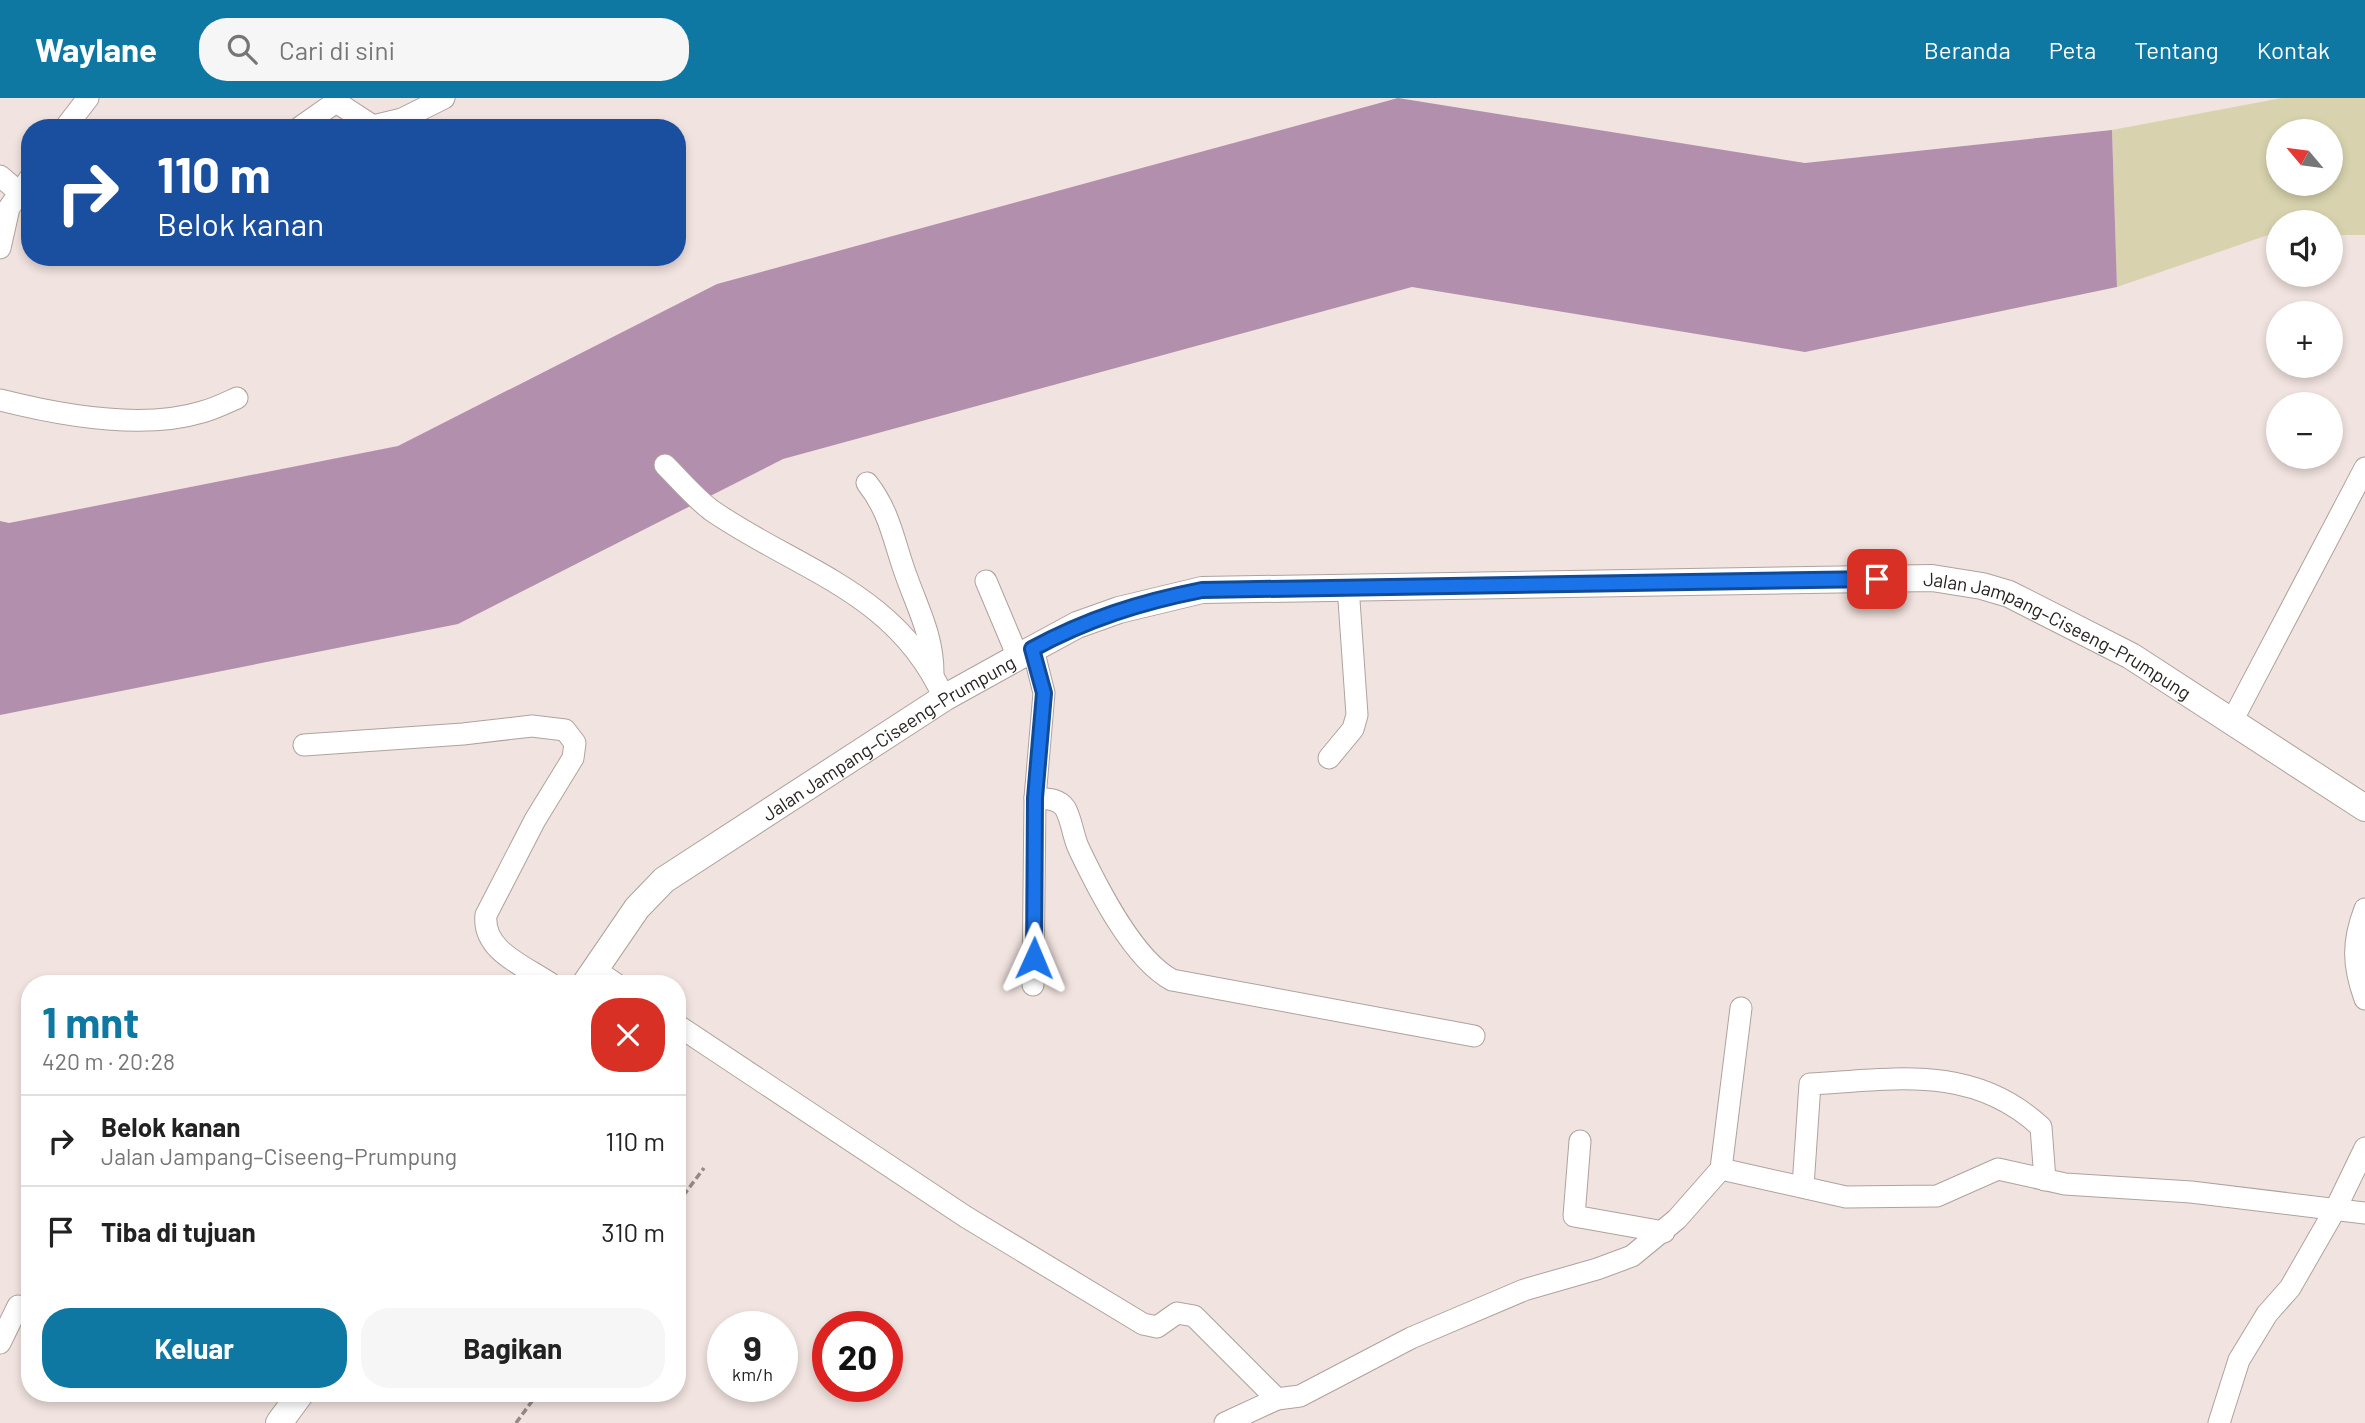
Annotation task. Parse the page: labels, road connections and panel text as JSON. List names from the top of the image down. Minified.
{"streets":{"main road":["Jalan Jampang–Ciseeng–Prumpung"]},"north":"top left","page":{"header":"Waylane","search":"Cari di sini","nav":["Beranda","Peta","Tentang","Kontak"],"map_buttons":["+","−"],"turn":["110 m","Belok kanan"],"heading":["1 mnt","420 m · 20:28"],"list":[{"name":"Belok kanan","note":"Jalan Jampang–Ciseeng–Prumpung","value":"110 m"},{"name":"Tiba di tujuan","value":"310 m"}],"buttons":["Keluar","Bagikan"],"speed":"9 km/h","limit":"20"}}
